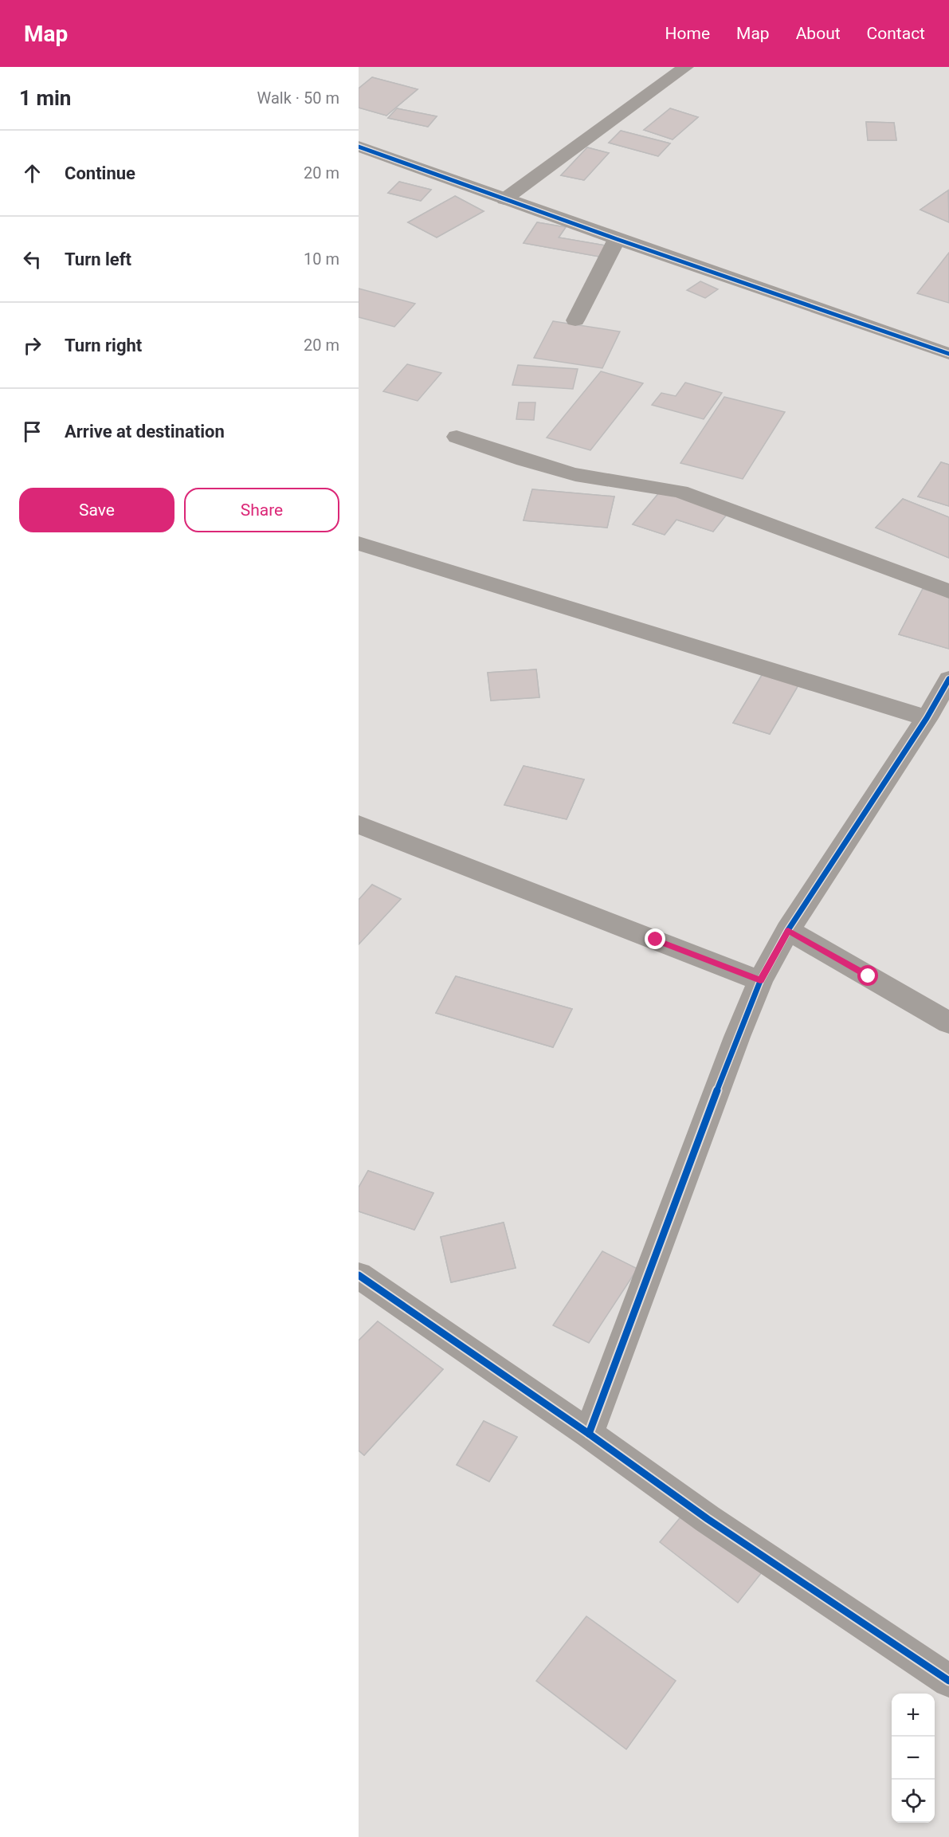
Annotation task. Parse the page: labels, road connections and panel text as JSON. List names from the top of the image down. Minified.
{"page":{"header":"Map","nav":["Home","Map","About","Contact"],"heading":["1 min","Walk · 50 m"],"list":[["Continue","20 m"],["Turn left","10 m"],["Turn right","20 m"],"Arrive at destination"],"buttons":["Save","Share"],"map_buttons":["+","−"]}}
